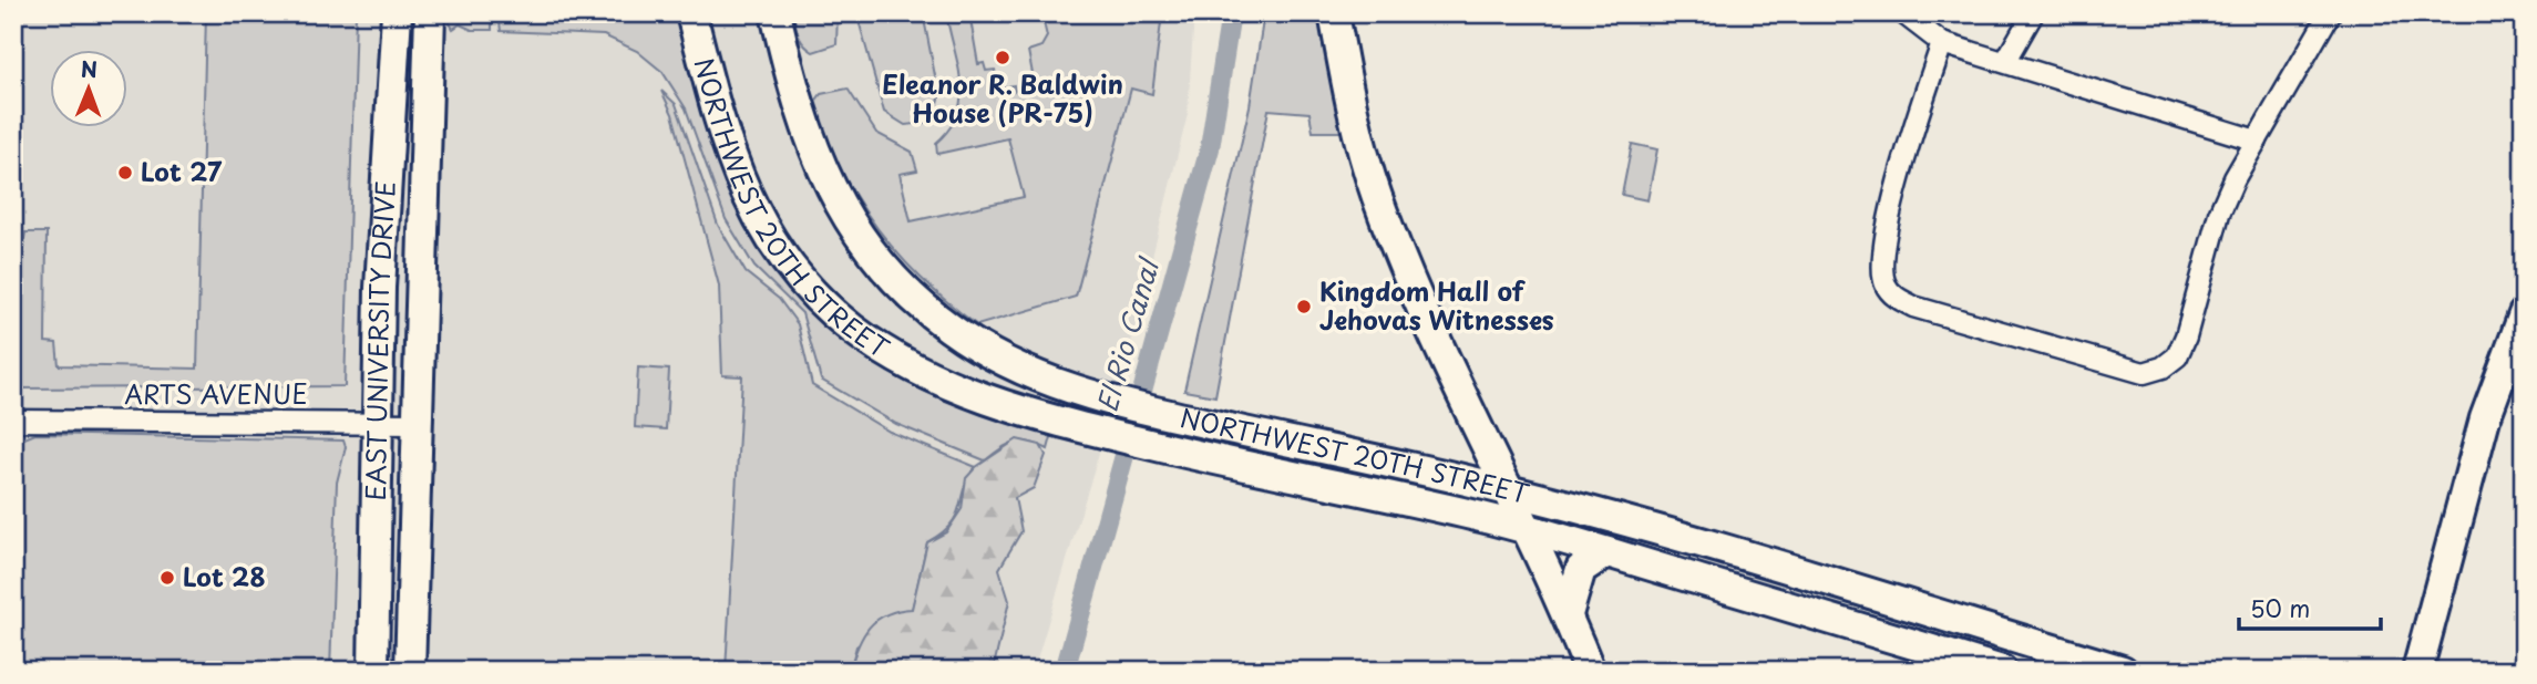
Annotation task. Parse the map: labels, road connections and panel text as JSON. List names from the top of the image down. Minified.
{"streets":{"street":["NORTHWEST 20TH STREET","EAST UNIVERSITY DRIVE","ARTS AVENUE"]},"crossings":[["EAST UNIVERSITY DRIVE","ARTS AVENUE"]],"water":["El Rio Canal"],"places":["Eleanor R. Baldwin House (PR-75)","Lot 27","Kingdom Hall of Jehovas Witnesses","Lot 28"],"scale_bar":"50 m","north":"top"}
